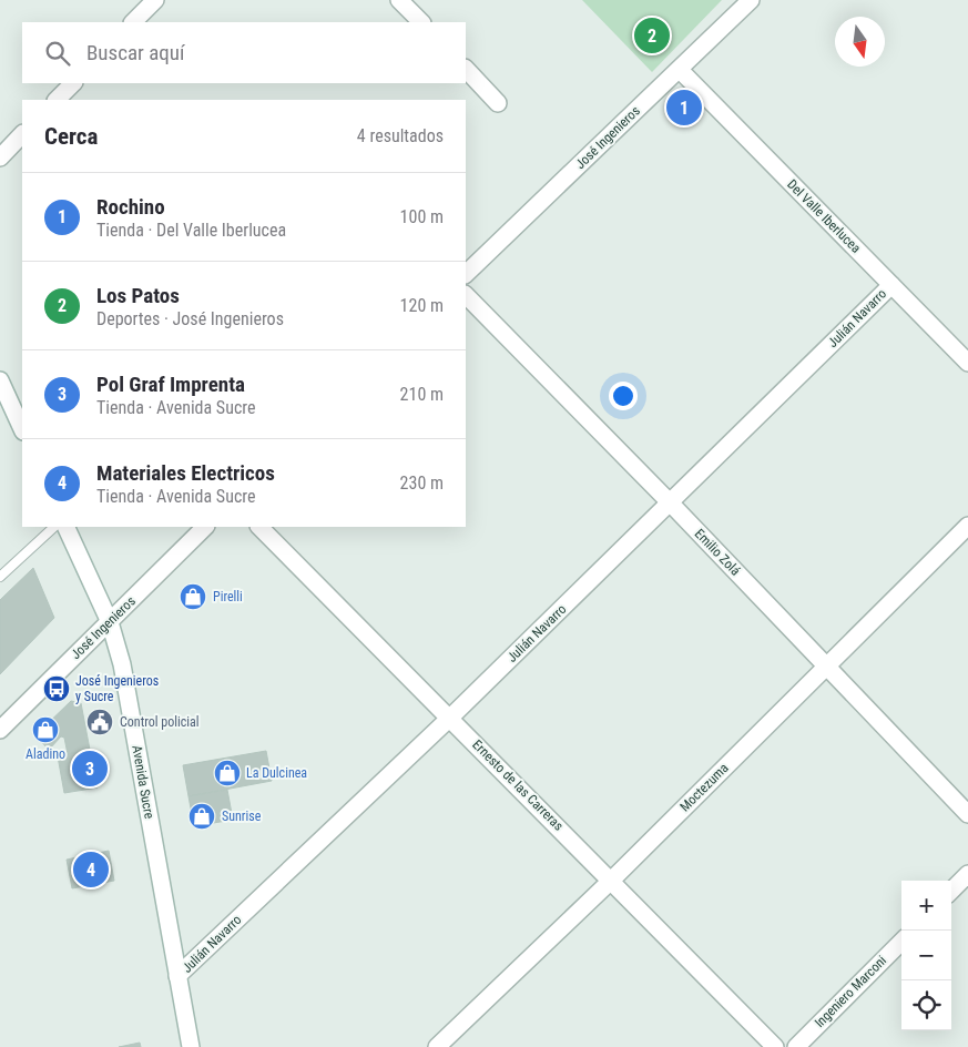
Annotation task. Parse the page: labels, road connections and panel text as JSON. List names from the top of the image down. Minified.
{"streets":{"street":["José Ingenieros","Del Valle Iberlucea","Julián Navarro","Emilio Zolá","Avenida Sucre","Ernesto de las Carreras","Moctezuma","Ingeniero Marconi"]},"crossings":[["José Ingenieros","Del Valle Iberlucea"],["José Ingenieros","Avenida Sucre"],["Del Valle Iberlucea","Julián Navarro"],["Julián Navarro","Emilio Zolá"],["Julián Navarro","Avenida Sucre"],["Julián Navarro","Ernesto de las Carreras"],["Emilio Zolá","Moctezuma"],["Ernesto de las Carreras","Moctezuma"]],"places":{"shop":["Pirelli","Aladino","La Dulcinea","Sunrise"],"bus stop":["José Ingenieros y Sucre"],"public building":["Control policial"]},"north":"bottom","page":{"pins":["2","1","3","4"],"search":"Buscar aquí","heading":["Cerca","4 resultados"],"list":[{"mark":"1","name":"Rochino","note":"Tienda · Del Valle Iberlucea","value":"100 m"},{"mark":"2","name":"Los Patos","note":"Deportes · José Ingenieros","value":"120 m"},{"mark":"3","name":"Pol Graf Imprenta","note":"Tienda · Avenida Sucre","value":"210 m"},{"mark":"4","name":"Materiales Electricos","note":"Tienda · Avenida Sucre","value":"230 m"}],"map_buttons":["+","−"]}}
